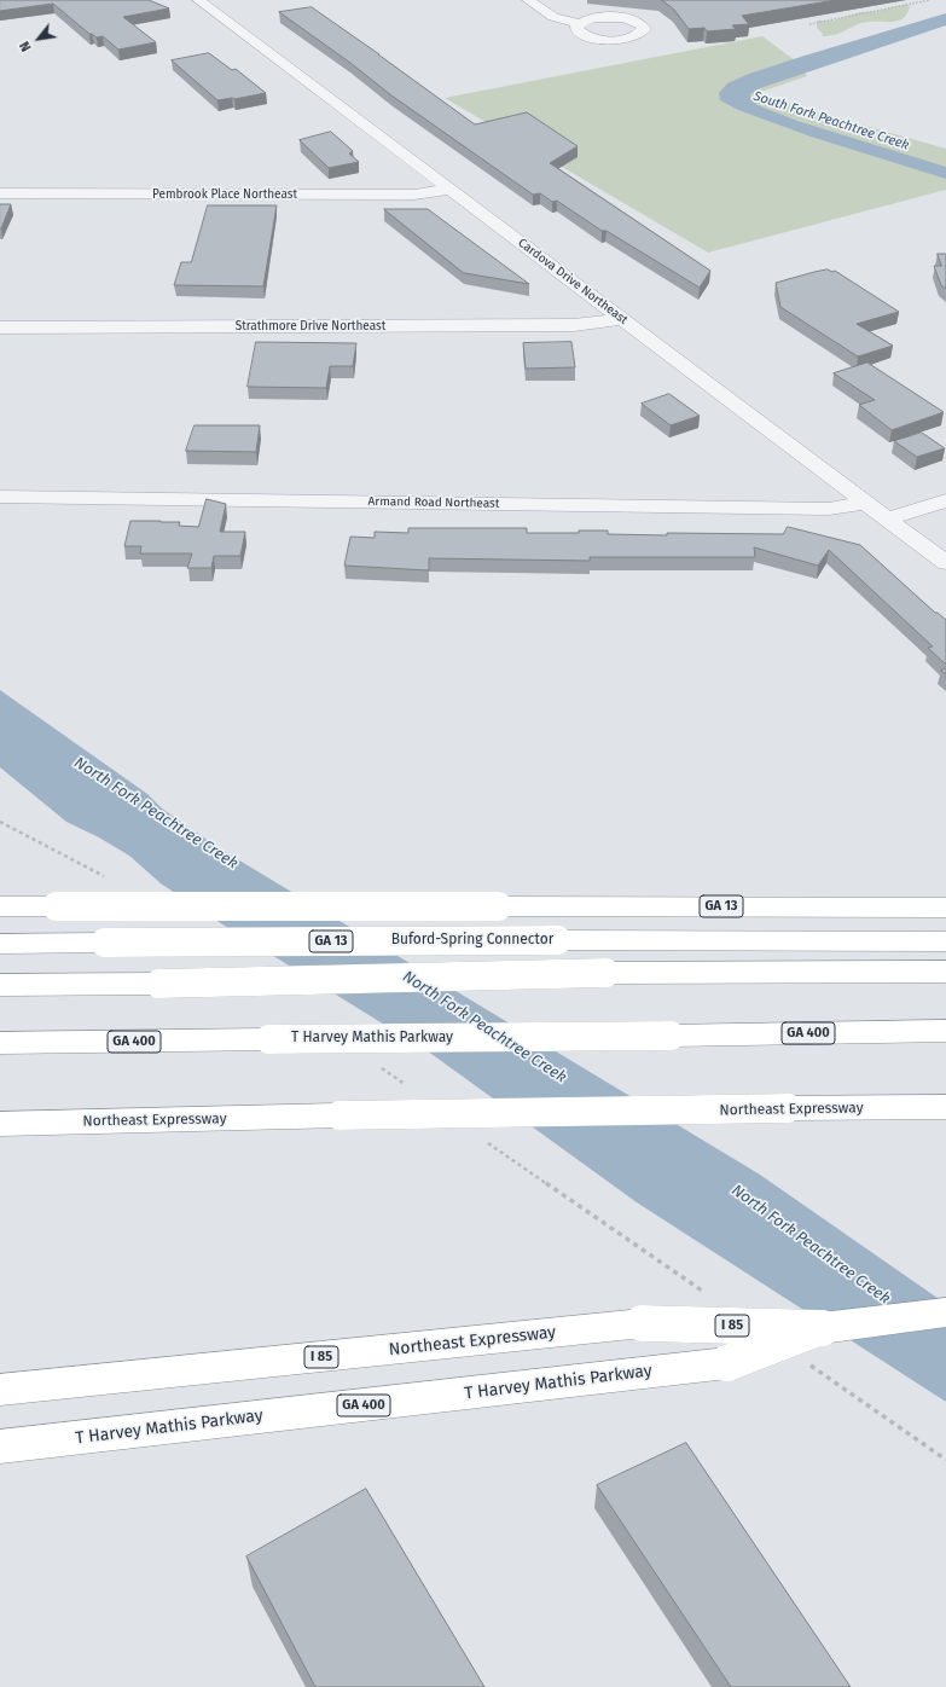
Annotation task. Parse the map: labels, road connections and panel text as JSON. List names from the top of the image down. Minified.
{"streets":{"highway":["GA 13","Buford-Spring Connector","GA 400","T Harvey Mathis Parkway","Northeast Expressway","I 85"],"street":["Pembrook Place Northeast","Cardova Drive Northeast","Strathmore Drive Northeast","Armand Road Northeast"]},"crossings":[["Pembrook Place Northeast","Cardova Drive Northeast"],["Cardova Drive Northeast","Strathmore Drive Northeast"],["Cardova Drive Northeast","Armand Road Northeast"],["T Harvey Mathis Parkway","Northeast Expressway"]],"water":["South Fork Peachtree Creek","North Fork Peachtree Creek"],"north":"bottom left"}
